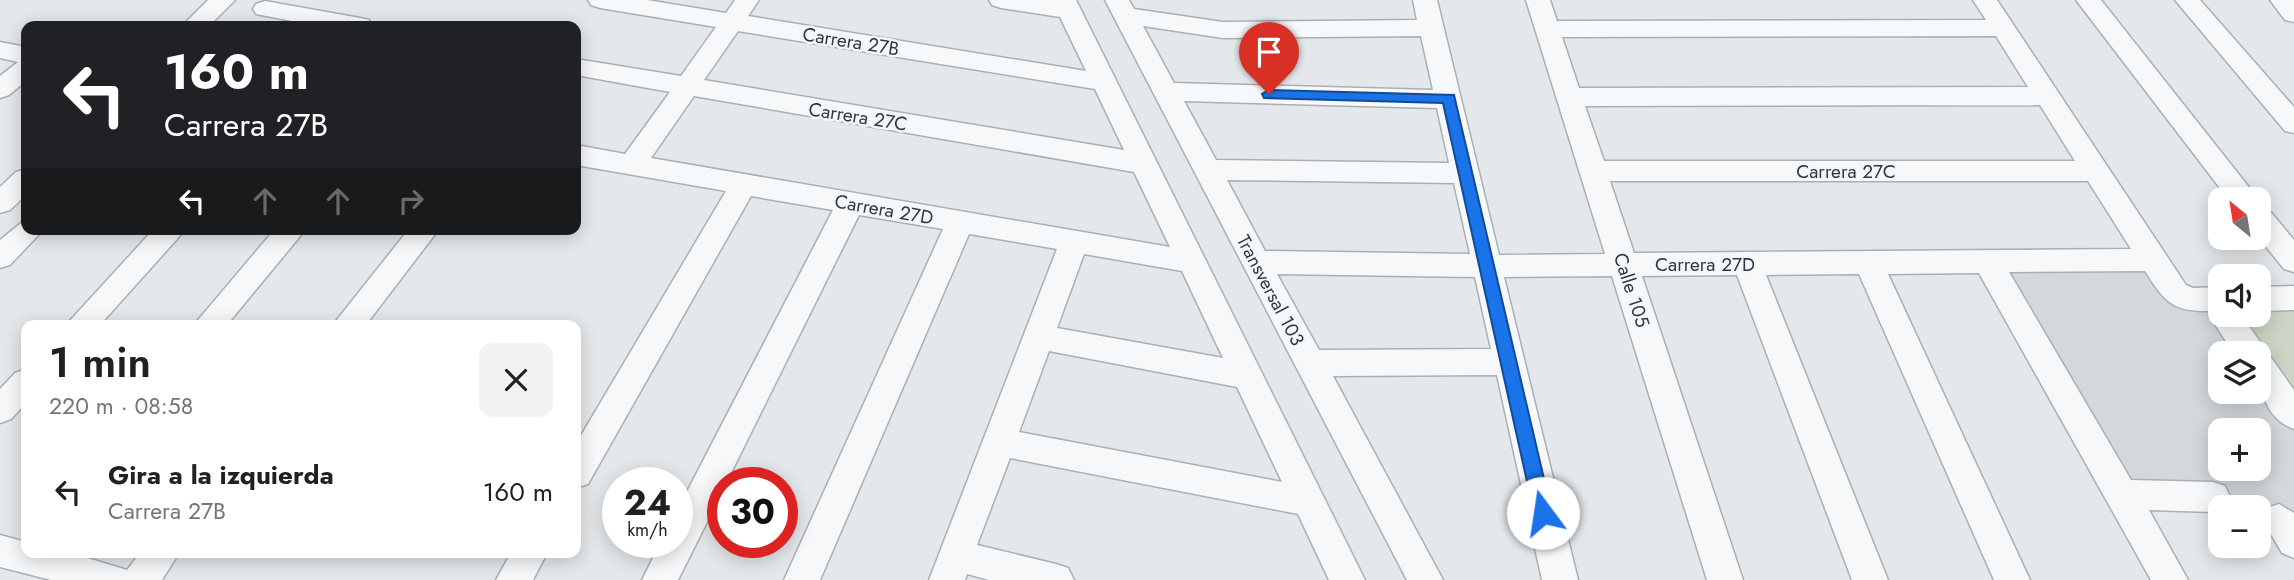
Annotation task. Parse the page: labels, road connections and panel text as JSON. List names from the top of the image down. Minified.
{"streets":{"street":["Carrera 27B","Carrera 27C","Carrera 27D","Transversal 103","Calle 105"]},"crossings":[["Carrera 27C","Calle 105"],["Carrera 27D","Transversal 103"],["Carrera 27D","Calle 105"]],"north":"top left","page":{"turn":["160 m","Carrera 27B"],"map_buttons":["+","−"],"heading":["1 min","220 m · 08:58"],"list":[{"name":"Gira a la izquierda","note":"Carrera 27B","value":"160 m"}],"speed":"24 km/h","limit":"30"}}
